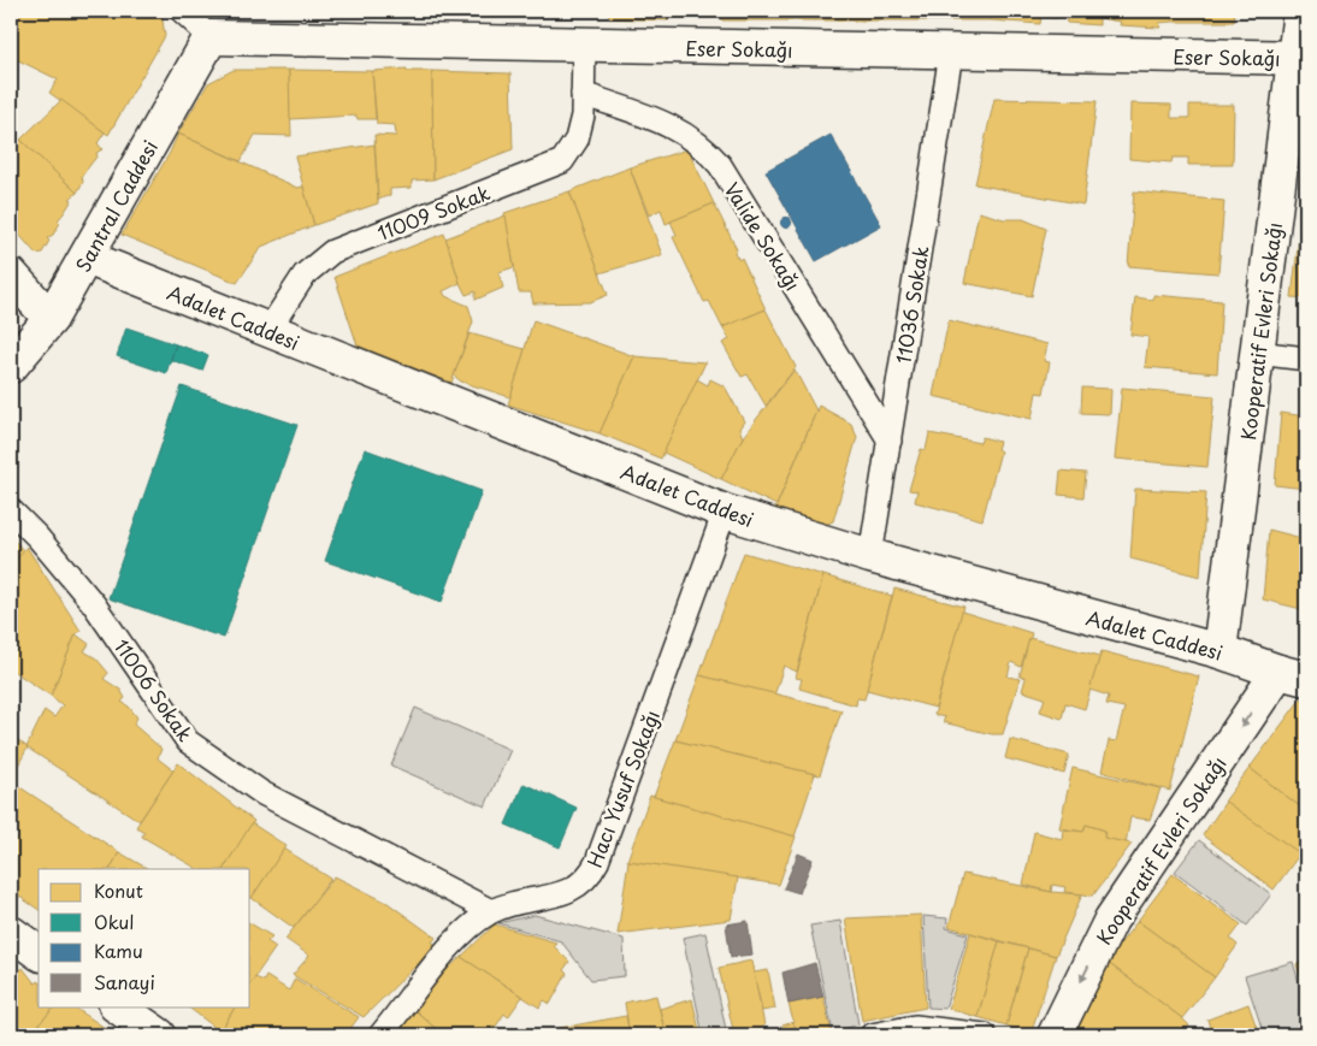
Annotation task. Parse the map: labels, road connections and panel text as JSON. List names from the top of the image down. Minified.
{"streets":{"street":["Eser Sokağı","Santral Caddesi","Adalet Caddesi","Kooperatif Evleri Sokağı"],"lane":["11009 Sokak","Valide Sokağı","11036 Sokak","11006 Sokak","Hacı Yusuf Sokağı"]},"crossings":[["Eser Sokağı","Santral Caddesi"],["Eser Sokağı","11009 Sokak"],["Eser Sokağı","11036 Sokak"],["Eser Sokağı","Kooperatif Evleri Sokağı"],["Santral Caddesi","Adalet Caddesi"],["11009 Sokak","Valide Sokağı"],["11009 Sokak","Adalet Caddesi"],["Valide Sokağı","11036 Sokak"],["11036 Sokak","Adalet Caddesi"],["Adalet Caddesi","Kooperatif Evleri Sokağı"],["Adalet Caddesi","Hacı Yusuf Sokağı"],["11006 Sokak","Hacı Yusuf Sokağı"]],"one_way":["Kooperatif Evleri Sokağı"],"legend":["Konut","Okul","Kamu","Sanayi"]}
